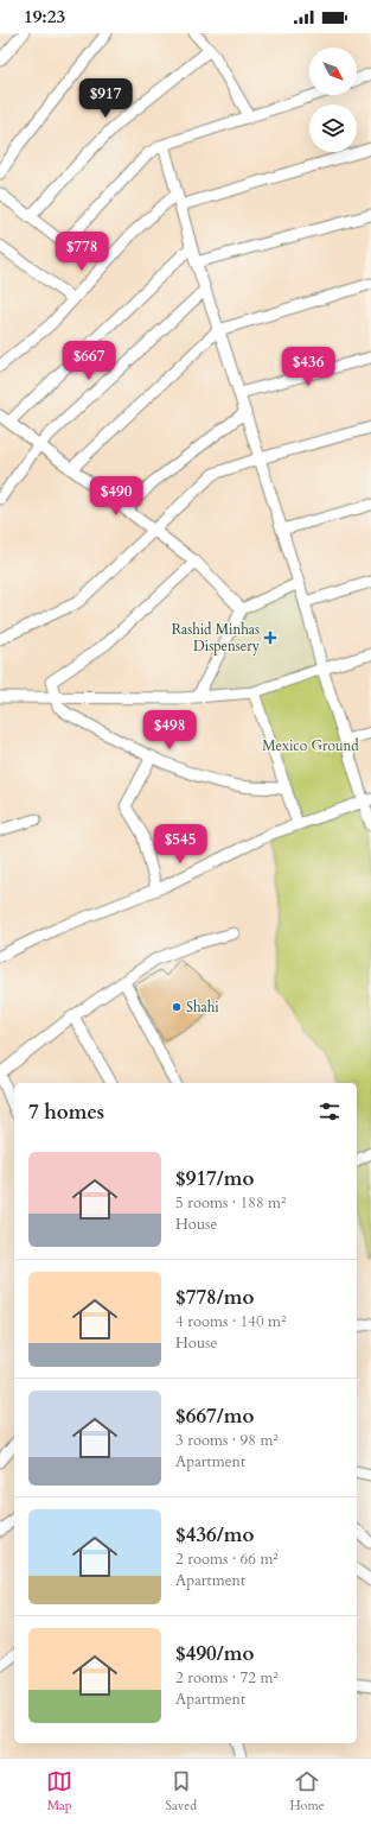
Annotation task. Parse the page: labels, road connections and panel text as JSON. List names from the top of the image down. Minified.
{"parks":["Mexico Ground"],"places":{"health":["Rashid Minhas Dispensery"],"other":["Shahi"]},"north":"bottom right","page":{"status":"19:23","price":["$917","$778","$667","$436","$490","$498","$545"],"heading":"7 homes","list":[{"name":"$917/mo","note":"5 rooms · 188 m² · House"},{"name":"$778/mo","note":"4 rooms · 140 m² · House"},{"name":"$667/mo","note":"3 rooms · 98 m² · Apartment"},{"name":"$436/mo","note":"2 rooms · 66 m² · Apartment"},{"name":"$490/mo","note":"2 rooms · 72 m² · Apartment"}],"tabs":["Map","Saved","Home"]}}
